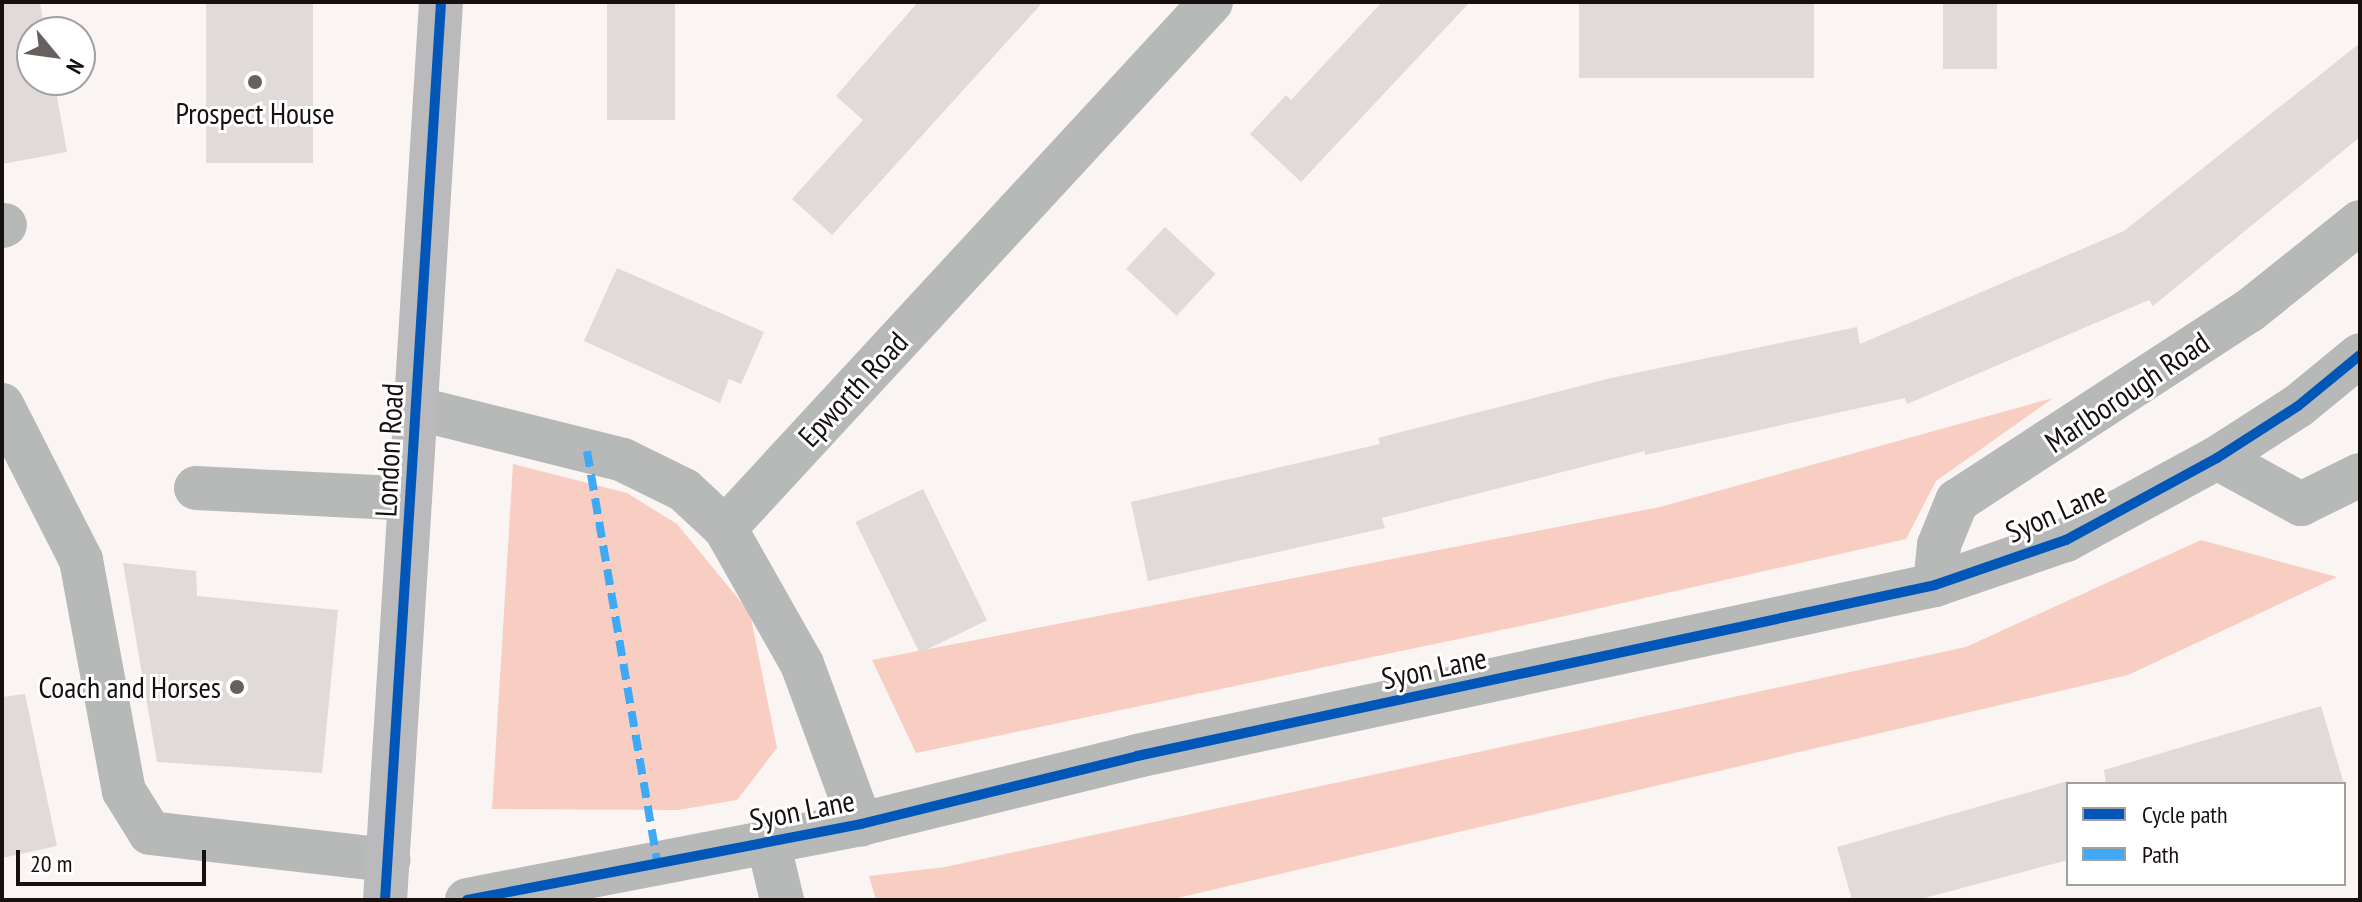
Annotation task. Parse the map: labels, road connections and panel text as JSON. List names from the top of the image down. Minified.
{"streets":{"main road":["London Road"],"street":["Epworth Road","Marlborough Road","Syon Lane"]},"crossings":[["Epworth Road","Syon Lane"],["Marlborough Road","Syon Lane"]],"places":["Prospect House","Coach and Horses"],"legend":["Cycle path","Path"],"scale_bar":"20 m","north":"bottom right"}
